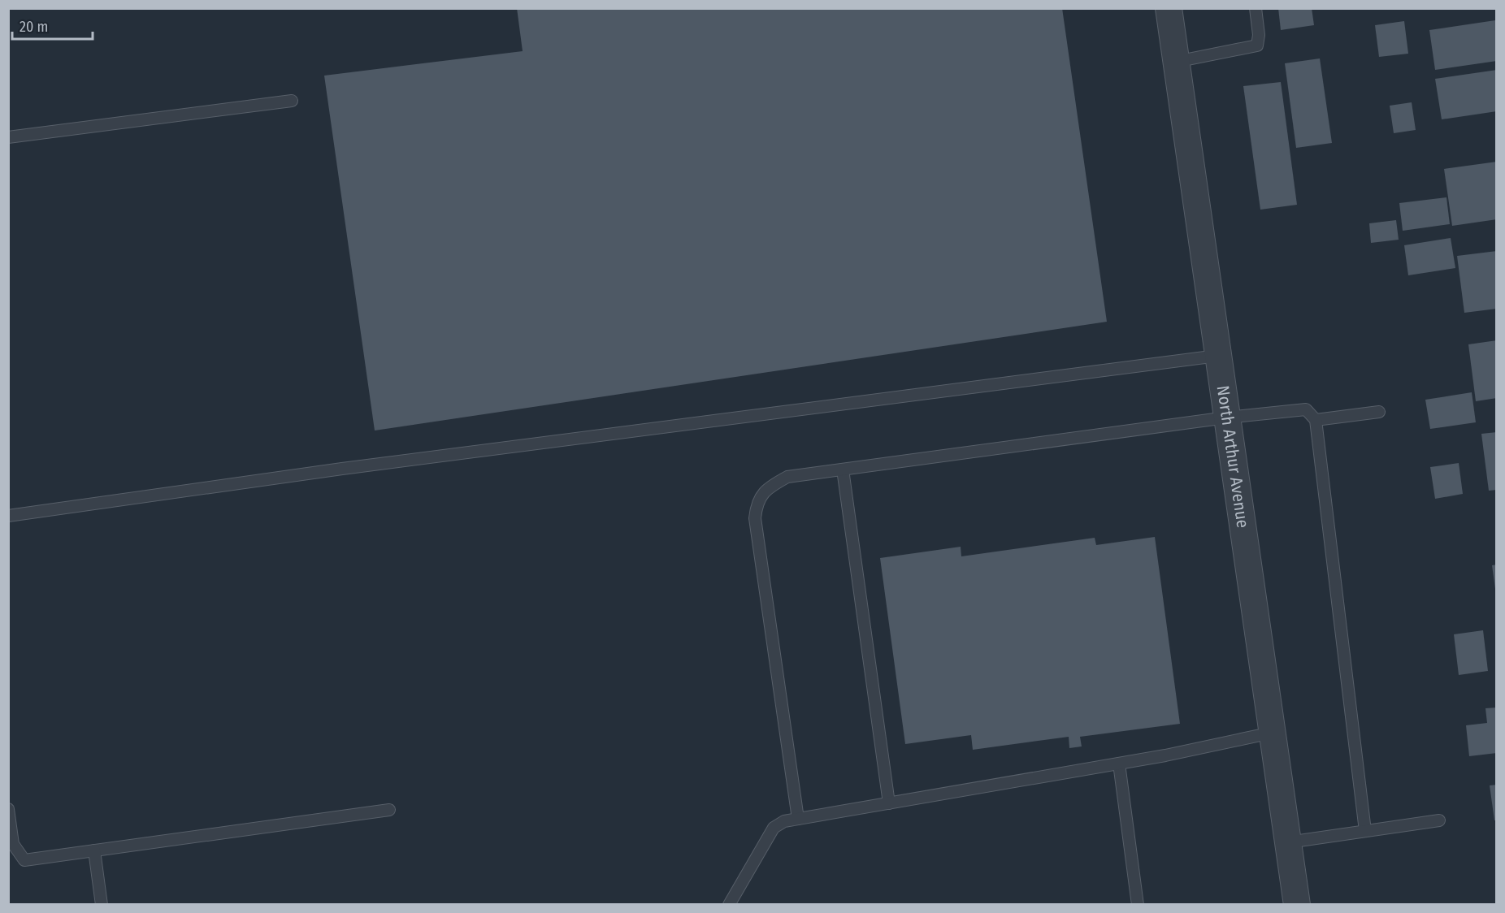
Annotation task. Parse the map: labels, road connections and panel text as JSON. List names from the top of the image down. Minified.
{"streets":{"street":["North Arthur Avenue"]},"scale_bar":"20 m"}
